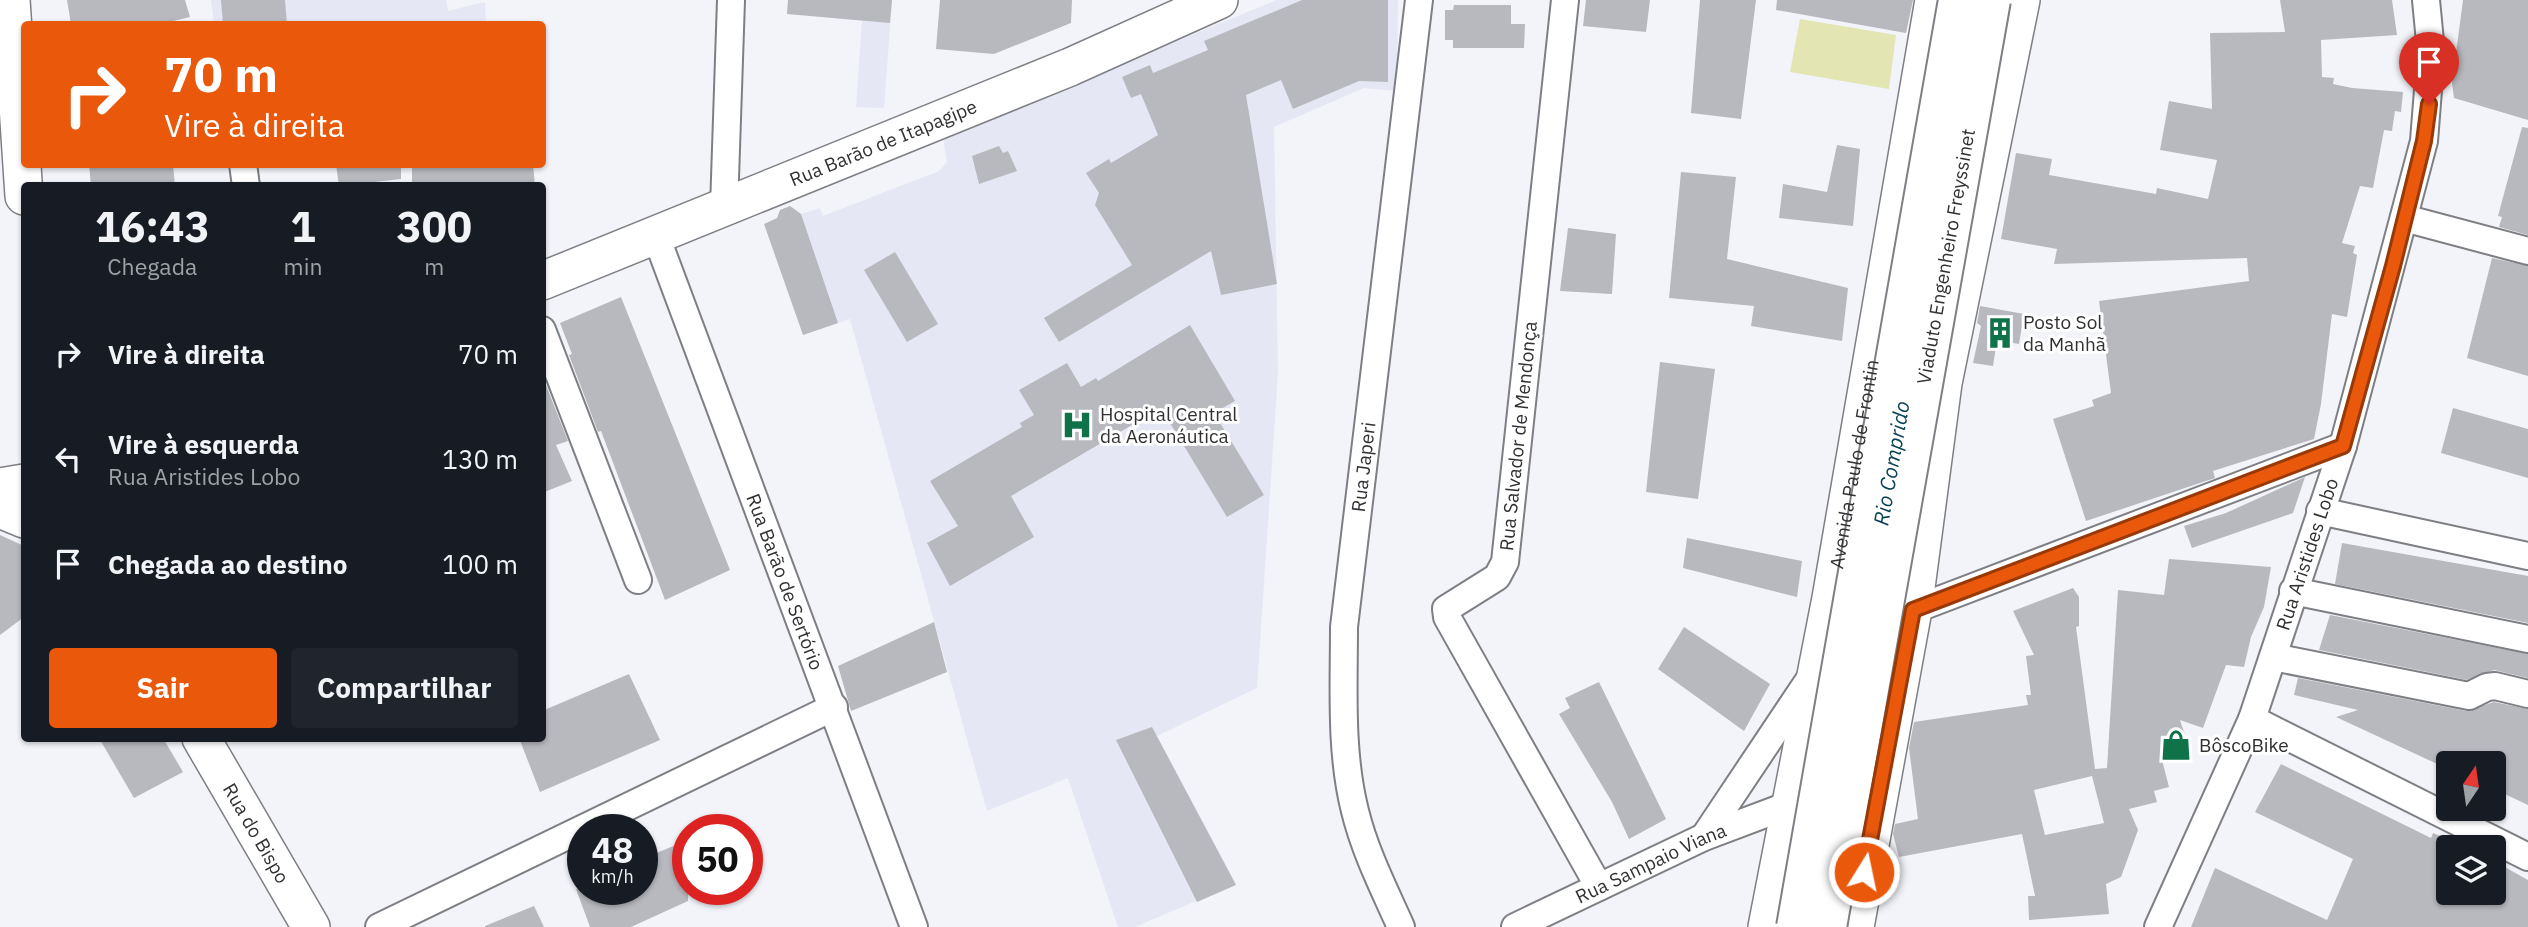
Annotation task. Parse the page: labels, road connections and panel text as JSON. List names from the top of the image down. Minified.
{"streets":{"highway":["Viaduto Engenheiro Freyssinet"],"main road":["Rua Barão de Itapagipe","Avenida Paulo de Frontin","Rua do Bispo"],"street":["Rua Salvador de Mendonça","Rua Japeri","Rua Aristides Lobo","Rua Barão de Sertório","Rua Sampaio Viana"]},"crossings":[["Rua Barão de Itapagipe","Rua Barão de Sertório"],["Rua Salvador de Mendonça","Rua Sampaio Viana"],["Avenida Paulo de Frontin","Rua Sampaio Viana"]],"water":["Rio Comprido"],"places":{"building":["Posto Sol da Manhã"],"hospital":["Hospital Central da Aeronáutica"],"shop":["BôscoBike"]},"north":"top","page":{"turn":["70 m","Vire à direita"],"eta":["16:43","Chegada","1","min","300","m"],"list":[{"name":"Vire à direita","value":"70 m"},{"name":"Vire à esquerda","note":"Rua Aristides Lobo","value":"130 m"},{"name":"Chegada ao destino","value":"100 m"}],"buttons":["Sair","Compartilhar"],"speed":"48 km/h","limit":"50"}}
